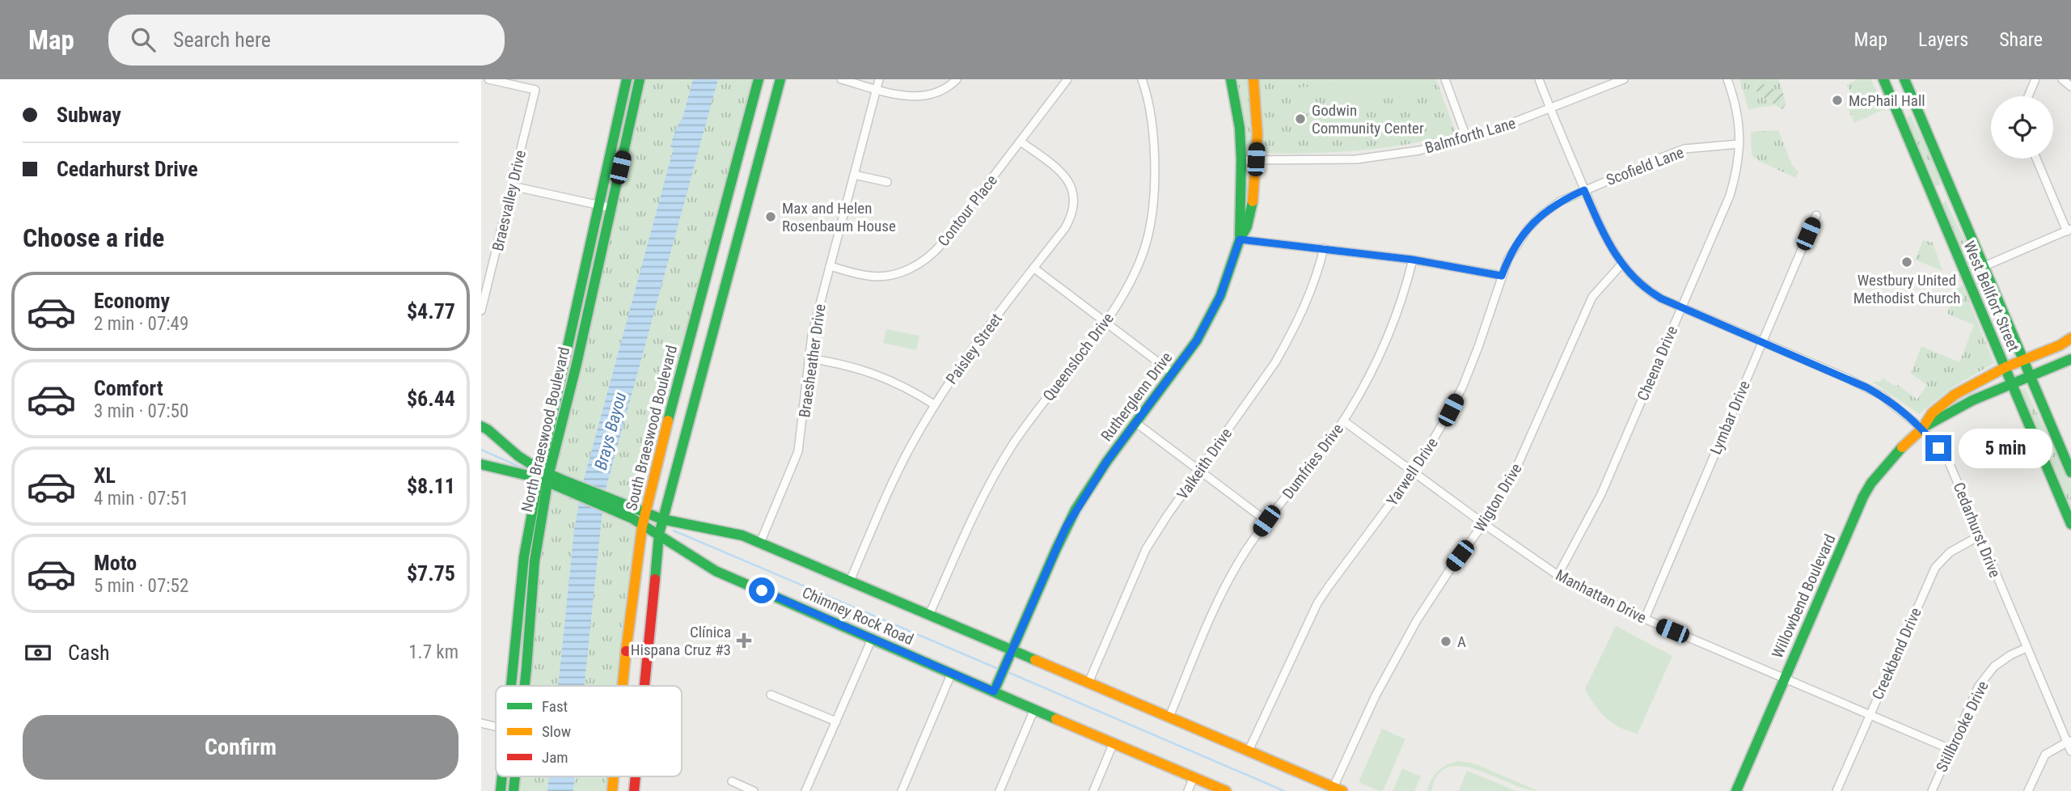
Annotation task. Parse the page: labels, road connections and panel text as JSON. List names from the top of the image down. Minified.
{"streets":{"main road":["West Bellfort Street","Rutherglenn Drive","South Braeswood Boulevard","North Braeswood Boulevard","Willowbend Boulevard","Chimney Rock Road"],"street":["Balmforth Lane","Scofield Lane","Braesvalley Drive","Contour Place","Paisley Street","Queensloch Drive","Braesheather Drive","Cheena Drive","Lymbar Drive","Dumfries Drive","Valkeith Drive","Yarwell Drive","Wigton Drive","Cedarhurst Drive","Manhattan Drive","Creekbend Drive","Stillbrooke Drive"]},"crossings":[["Balmforth Lane","Rutherglenn Drive"],["Scofield Lane","Cheena Drive"],["Scofield Lane","Yarwell Drive"],["Scofield Lane","Cedarhurst Drive"],["Contour Place","Paisley Street"],["Contour Place","Braesheather Drive"],["West Bellfort Street","Willowbend Boulevard"],["Paisley Street","Chimney Rock Road"],["Queensloch Drive","Chimney Rock Road"],["Braesheather Drive","Chimney Rock Road"],["Cheena Drive","Cedarhurst Drive"],["Cheena Drive","Manhattan Drive"],["Rutherglenn Drive","Chimney Rock Road"],["Lymbar Drive","Cedarhurst Drive"],["Lymbar Drive","Manhattan Drive"],["South Braeswood Boulevard","Chimney Rock Road"],["North Braeswood Boulevard","Chimney Rock Road"],["Dumfries Drive","Manhattan Drive"],["Dumfries Drive","Chimney Rock Road"],["Valkeith Drive","Chimney Rock Road"],["Yarwell Drive","Cedarhurst Drive"],["Yarwell Drive","Manhattan Drive"],["Yarwell Drive","Chimney Rock Road"],["Wigton Drive","Cedarhurst Drive"],["Wigton Drive","Manhattan Drive"],["Wigton Drive","Chimney Rock Road"],["Cedarhurst Drive","Willowbend Boulevard"],["Cedarhurst Drive","Creekbend Drive"],["Cedarhurst Drive","Stillbrooke Drive"],["Manhattan Drive","Willowbend Boulevard"],["Manhattan Drive","Creekbend Drive"],["Manhattan Drive","Stillbrooke Drive"]],"water":["Brays Bayou"],"places":{"other":["McPhail Hall","Godwin Community Center","Max and Helen Rosenbaum House","Westbury United Methodist Church","A"],"health":["Clínica Hispana Cruz #3"]},"legend":["Fast","Slow","Jam"],"page":{"header":"Map","search":"Search here","nav":["Map","Layers","Share"],"banner":["Subway","Cedarhurst Drive"],"heading":"Choose a ride","list":[{"name":"Economy","note":"2 min · 07:49","value":"$4.77"},{"name":"Comfort","note":"3 min · 07:50","value":"$6.44"},{"name":"XL","note":"4 min · 07:51","value":"$8.11"},{"name":"Moto","note":"5 min · 07:52","value":"$7.75"}],"bubble":"5 min","pay":["Cash","1.7 km"],"buttons":"Confirm"}}
